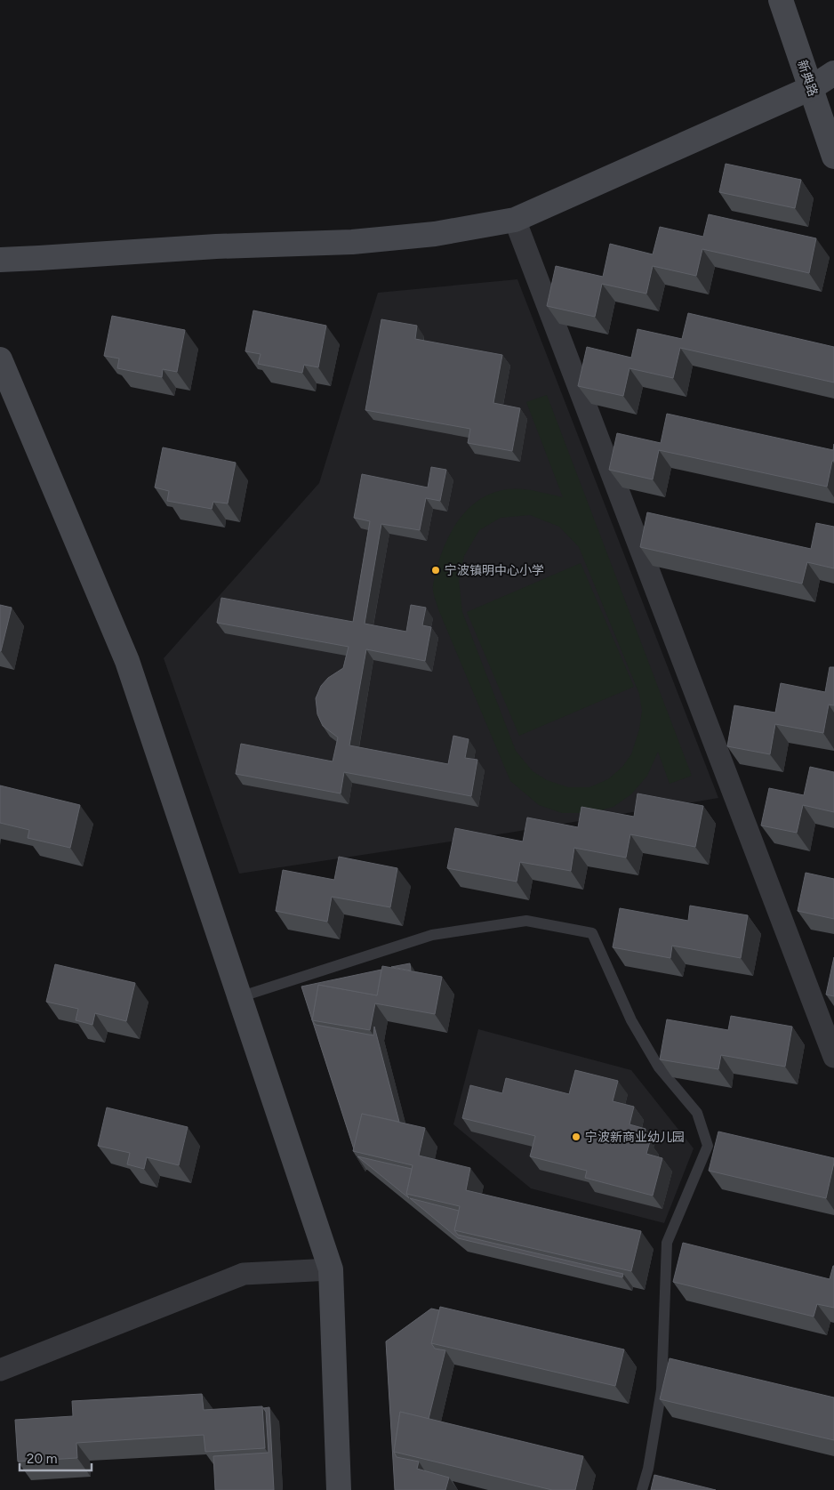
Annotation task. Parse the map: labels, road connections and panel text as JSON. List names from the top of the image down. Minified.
{"streets":{"street":["新典路"]},"places":["宁波镇明中心小学","宁波新商业幼儿园"],"scale_bar":"20 m"}
